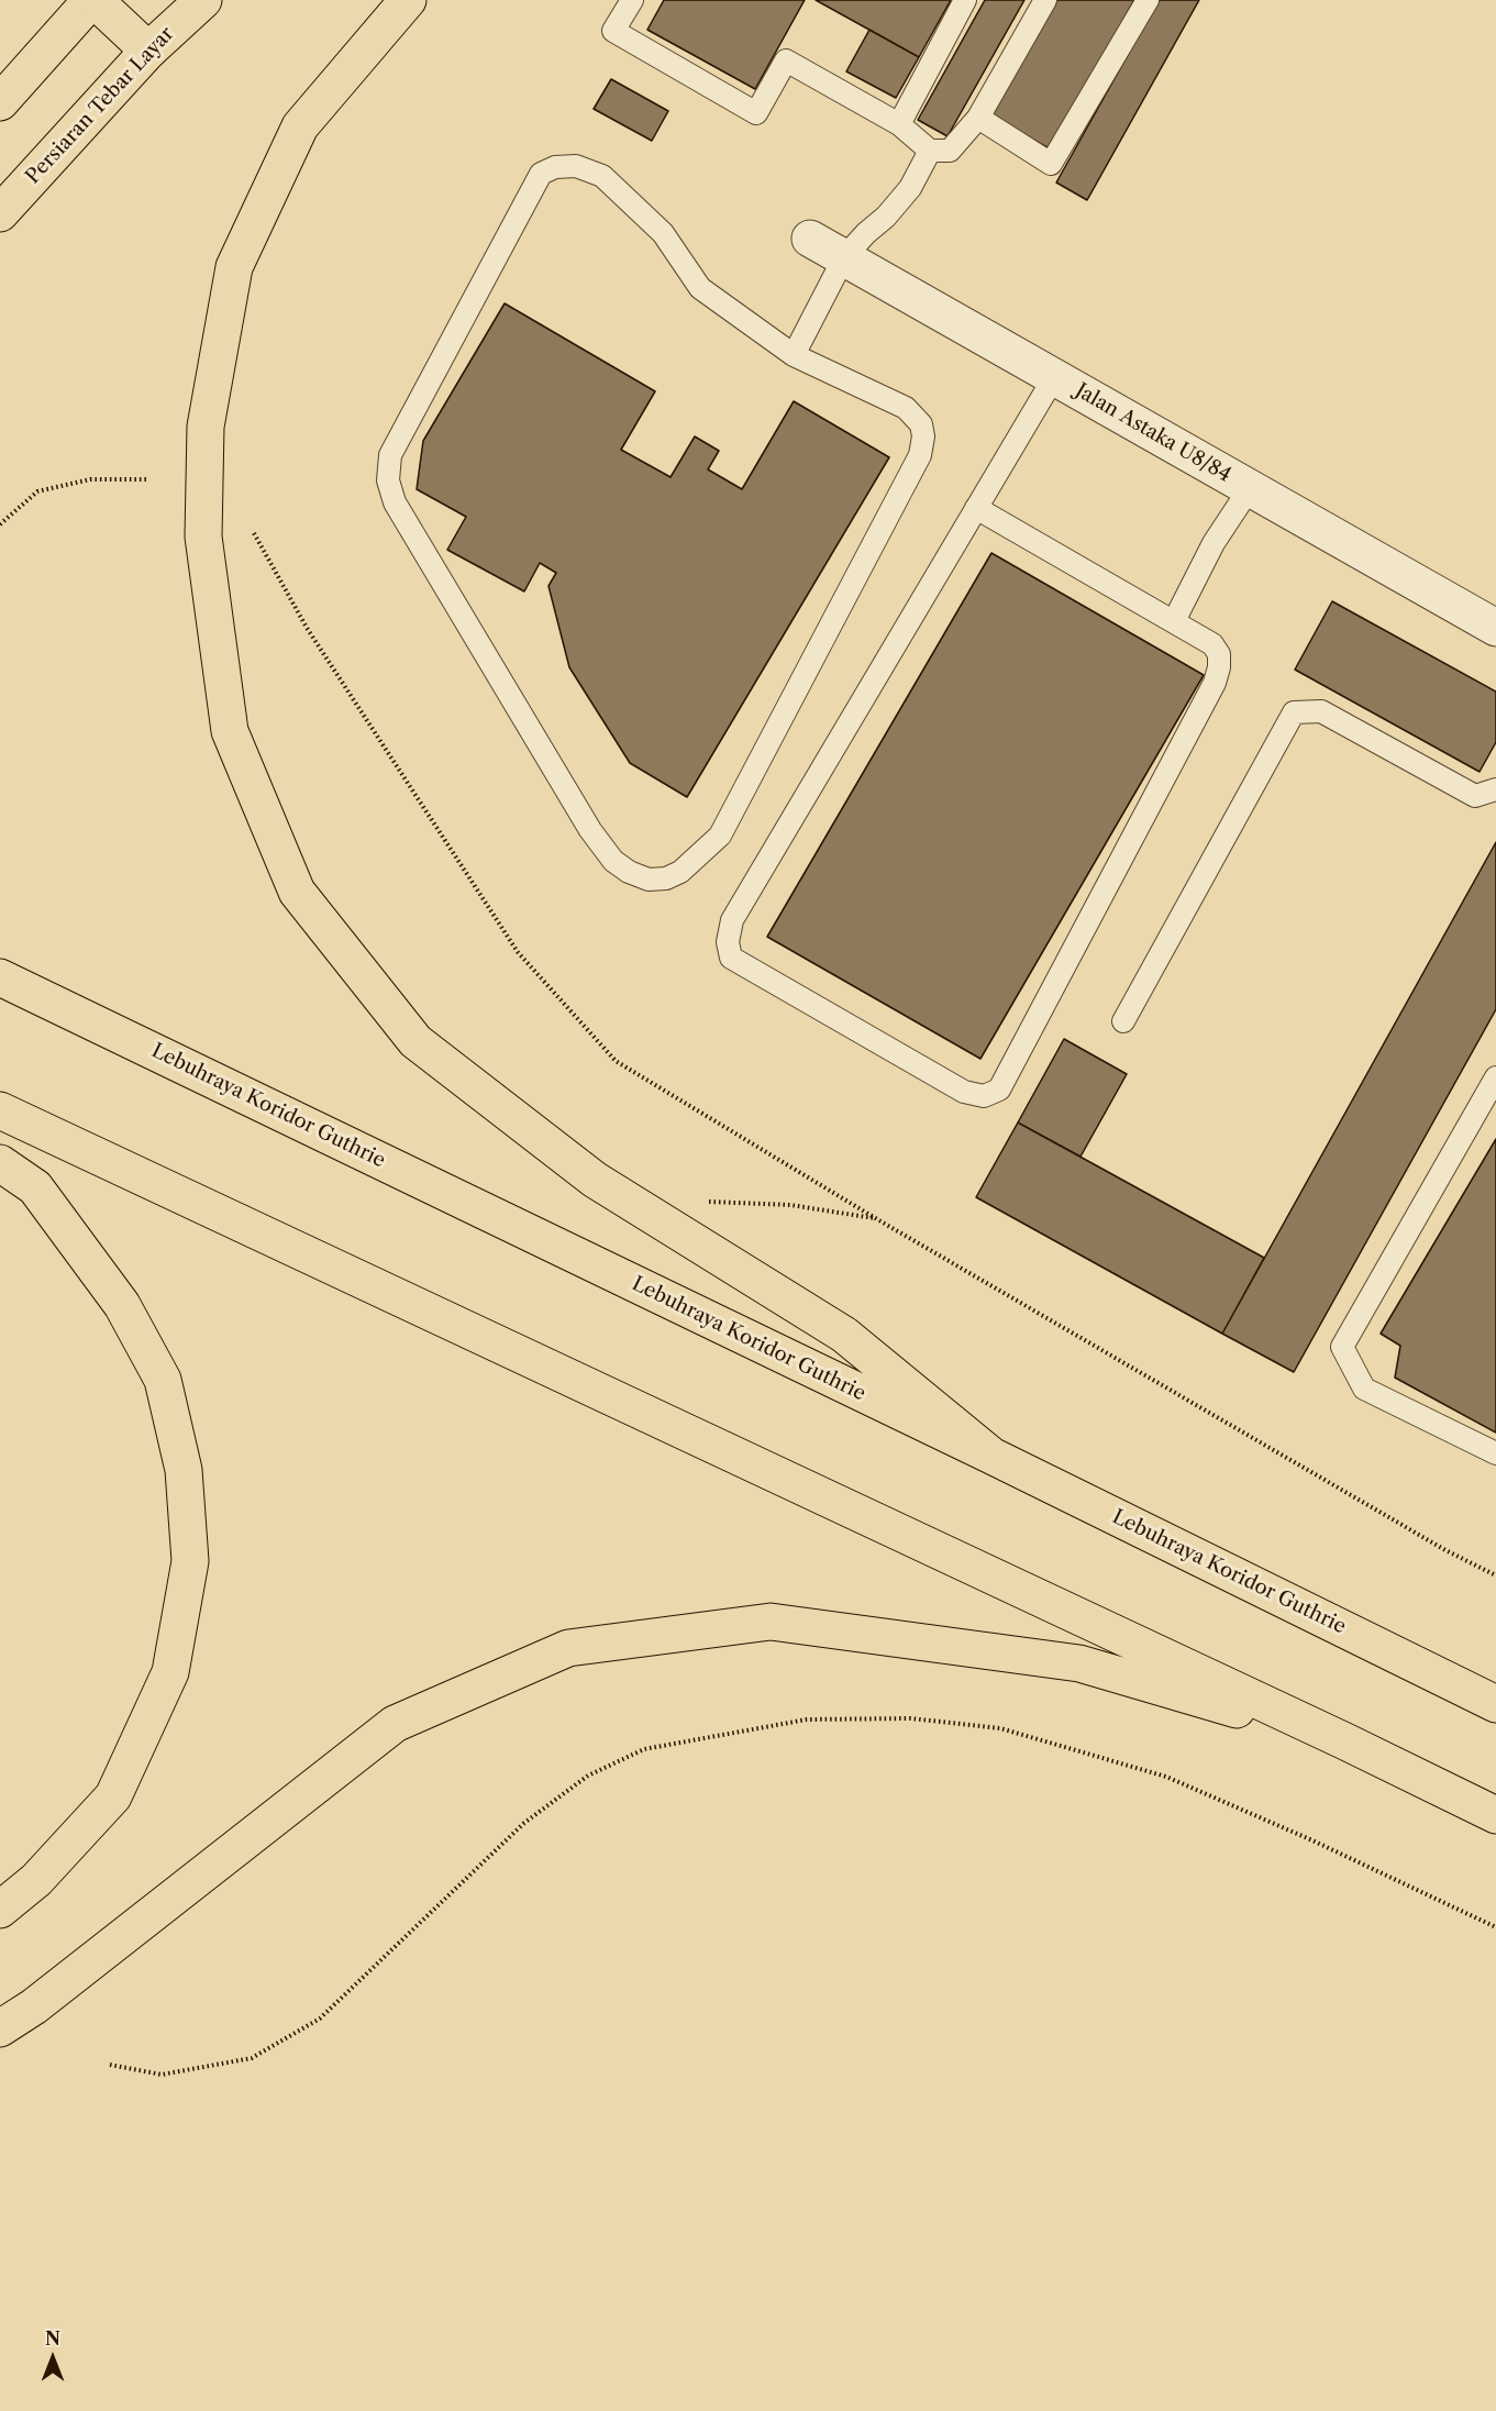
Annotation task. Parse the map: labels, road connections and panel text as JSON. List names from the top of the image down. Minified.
{"streets":{"main road":["Persiaran Tebar Layar","Lebuhraya Koridor Guthrie"],"street":["Jalan Astaka U8/84"]},"north":"top"}
